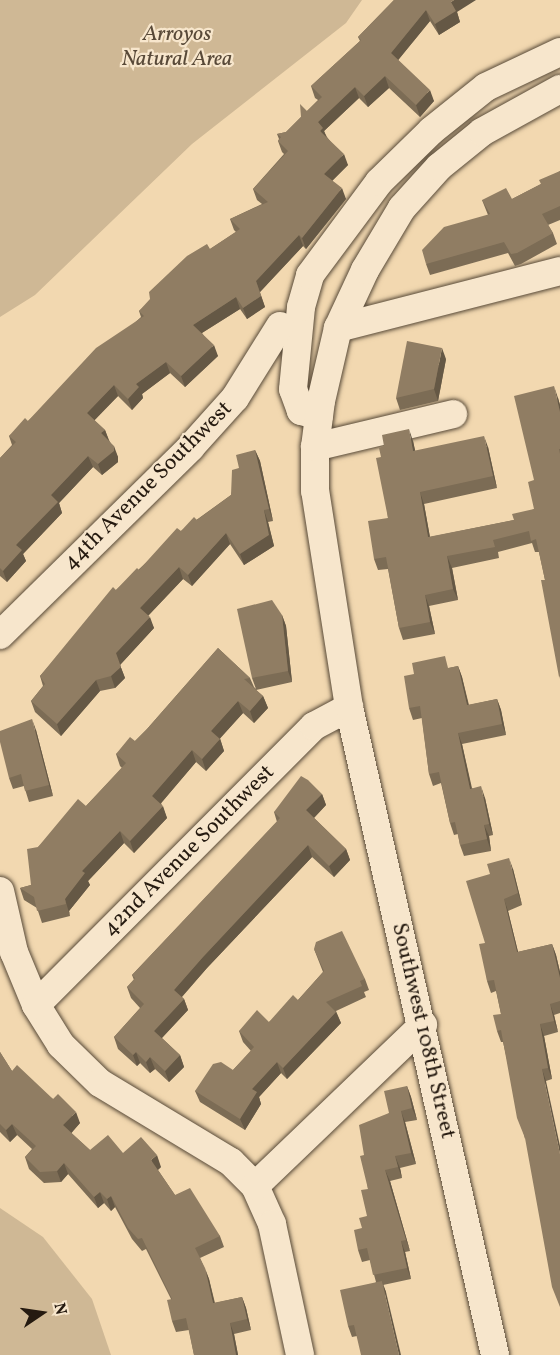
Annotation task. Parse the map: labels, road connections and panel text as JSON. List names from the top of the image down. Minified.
{"streets":{"street":["44th Avenue Southwest","42nd Avenue Southwest","Southwest 108th Street"]},"crossings":[["42nd Avenue Southwest","Southwest 108th Street"]],"parks":["Arroyos Natural Area"],"north":"right"}
